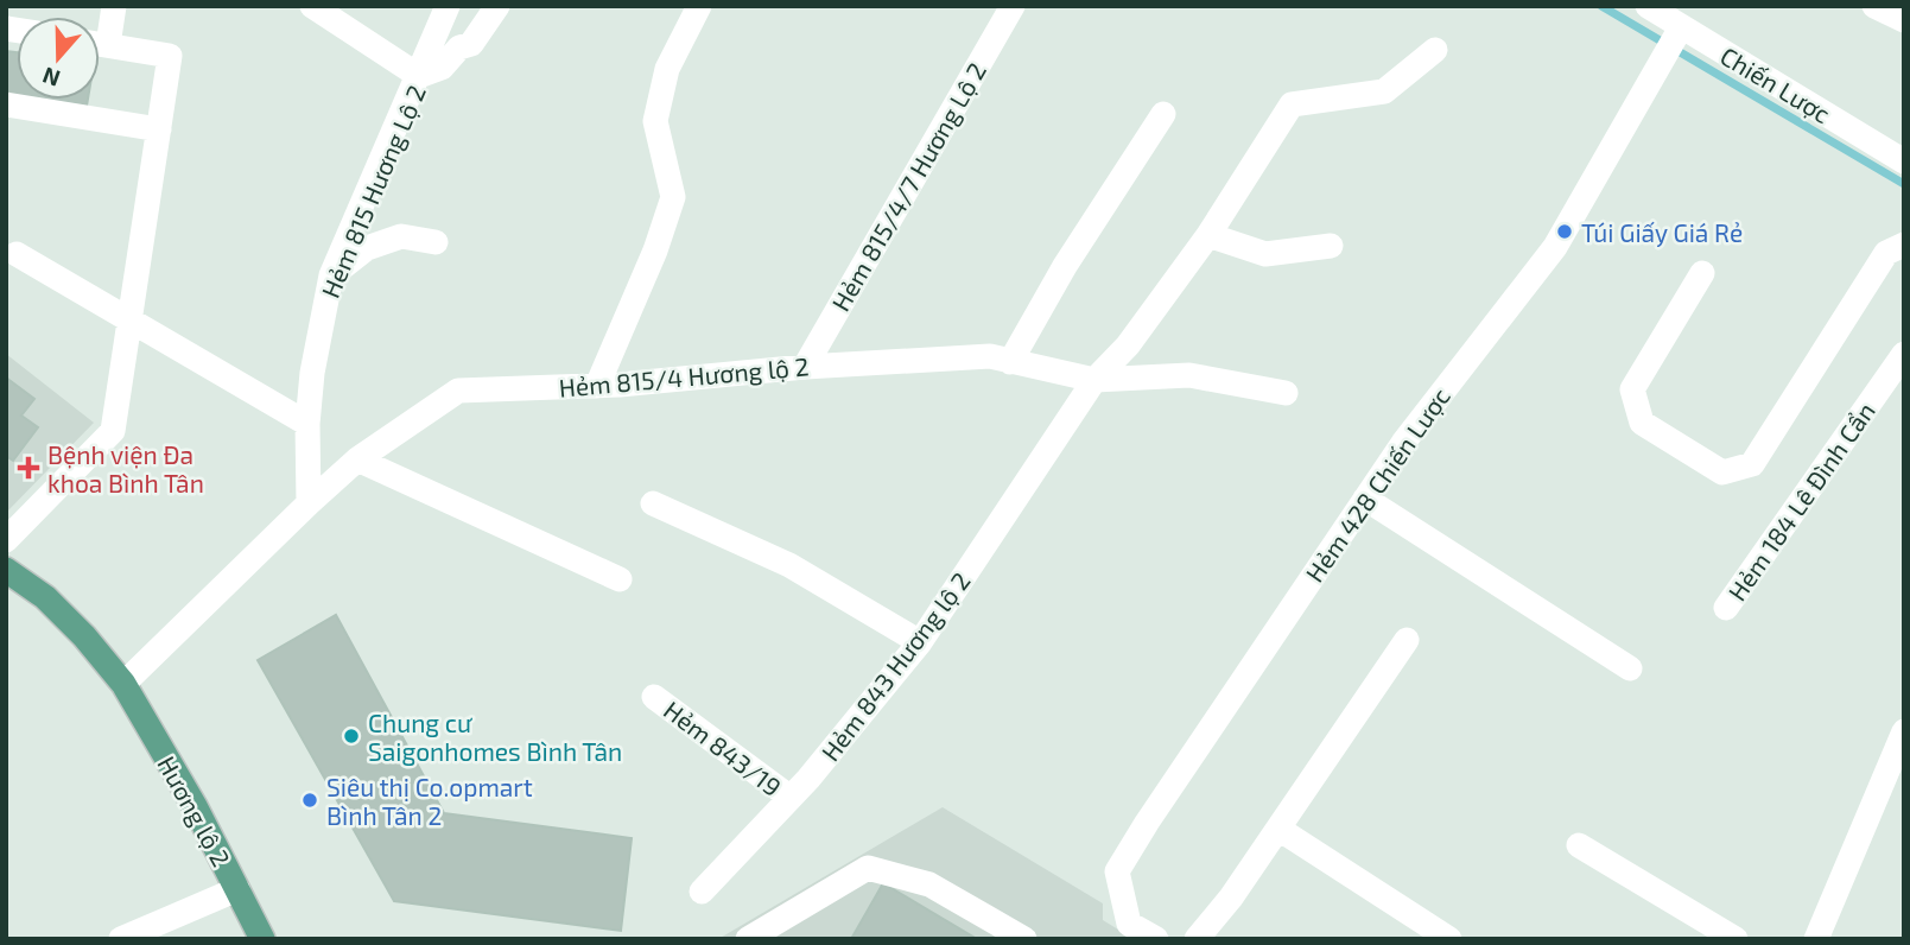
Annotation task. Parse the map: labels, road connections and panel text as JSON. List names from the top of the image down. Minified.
{"streets":{"main road":["Hương lộ 2"],"street":["Chiến Lược","Hẻm 815/4/7 Hương Lộ 2","Hẻm 815 Hương Lộ 2","Hẻm 815/4 Hương lộ 2","Hẻm 428 Chiến Lược","Hẻm 184 Lê Đình Cẩn","Hẻm 843 Hương lộ 2","Hẻm 843/19"]},"crossings":[["Chiến Lược","Hẻm 428 Chiến Lược"],["Hẻm 815/4/7 Hương Lộ 2","Hẻm 815/4 Hương lộ 2"],["Hẻm 815 Hương Lộ 2","Hẻm 815/4 Hương lộ 2"],["Hẻm 815/4 Hương lộ 2","Hẻm 843 Hương lộ 2"],["Hẻm 843 Hương lộ 2","Hẻm 843/19"]],"places":{"other":["Túi Giấy Giá Rẻ","Chung cư Saigonhomes Bình Tân","Siêu thị Co.opmart Bình Tân 2"],"health":["Bệnh viện Đa khoa Bình Tân"]},"north":"bottom"}
